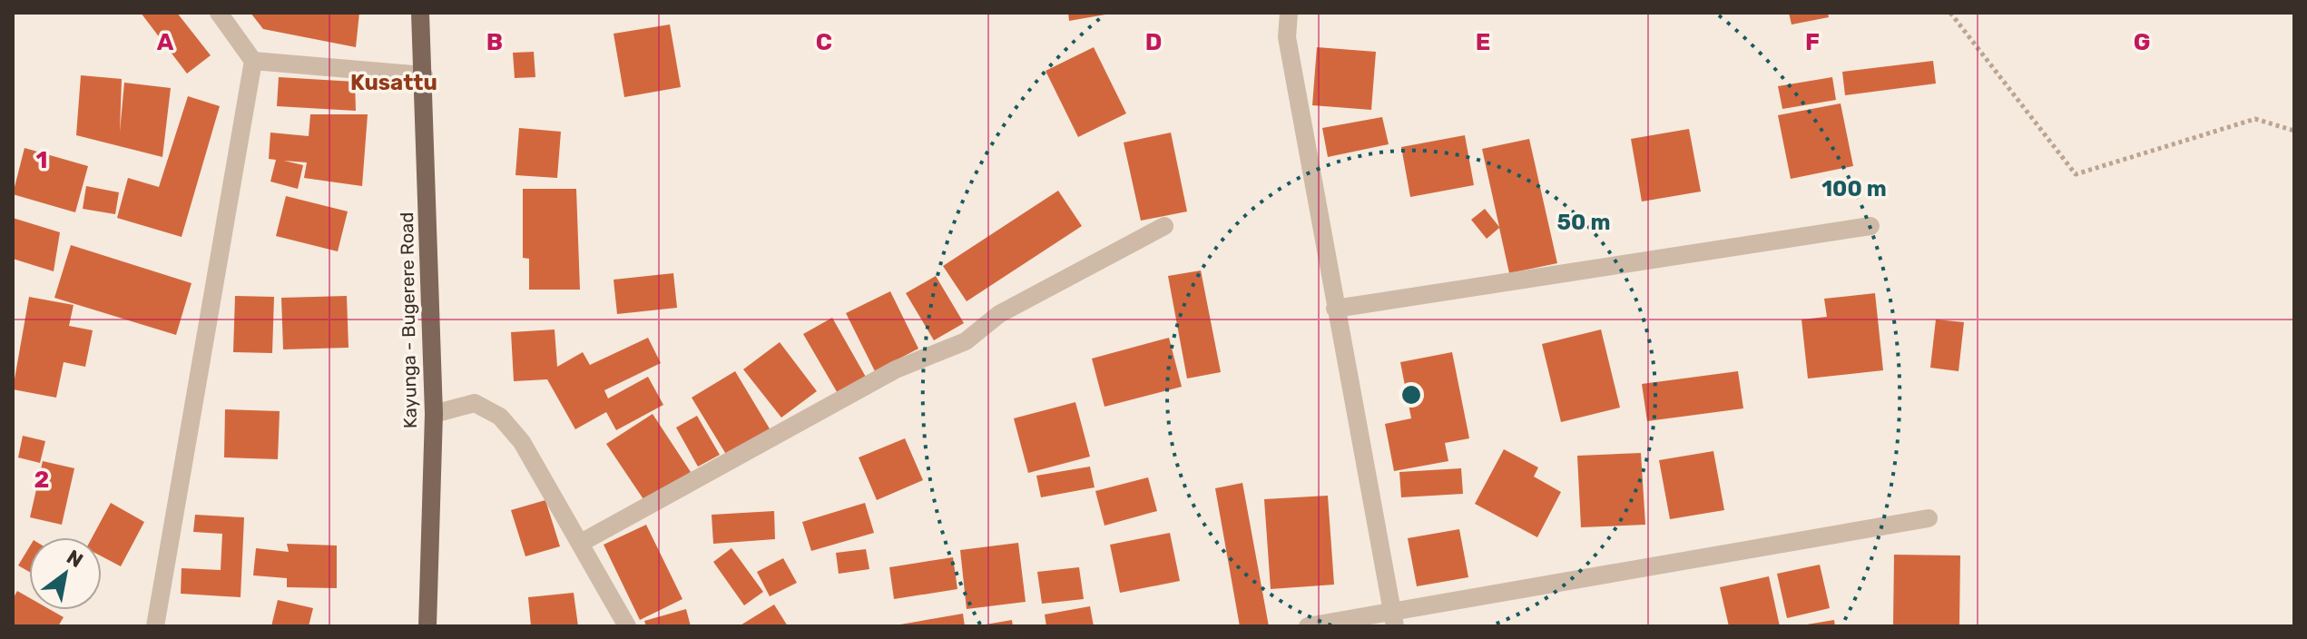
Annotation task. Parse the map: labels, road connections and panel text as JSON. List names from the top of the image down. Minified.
{"streets":{"main road":["Kayunga - Bugerere Road"]},"districts":["Kusattu"],"north":"top right","grid":{"columns":["A","B","C","D","E","F","G"],"rows":["1","2"]},"rings":["100 m","50 m"]}
